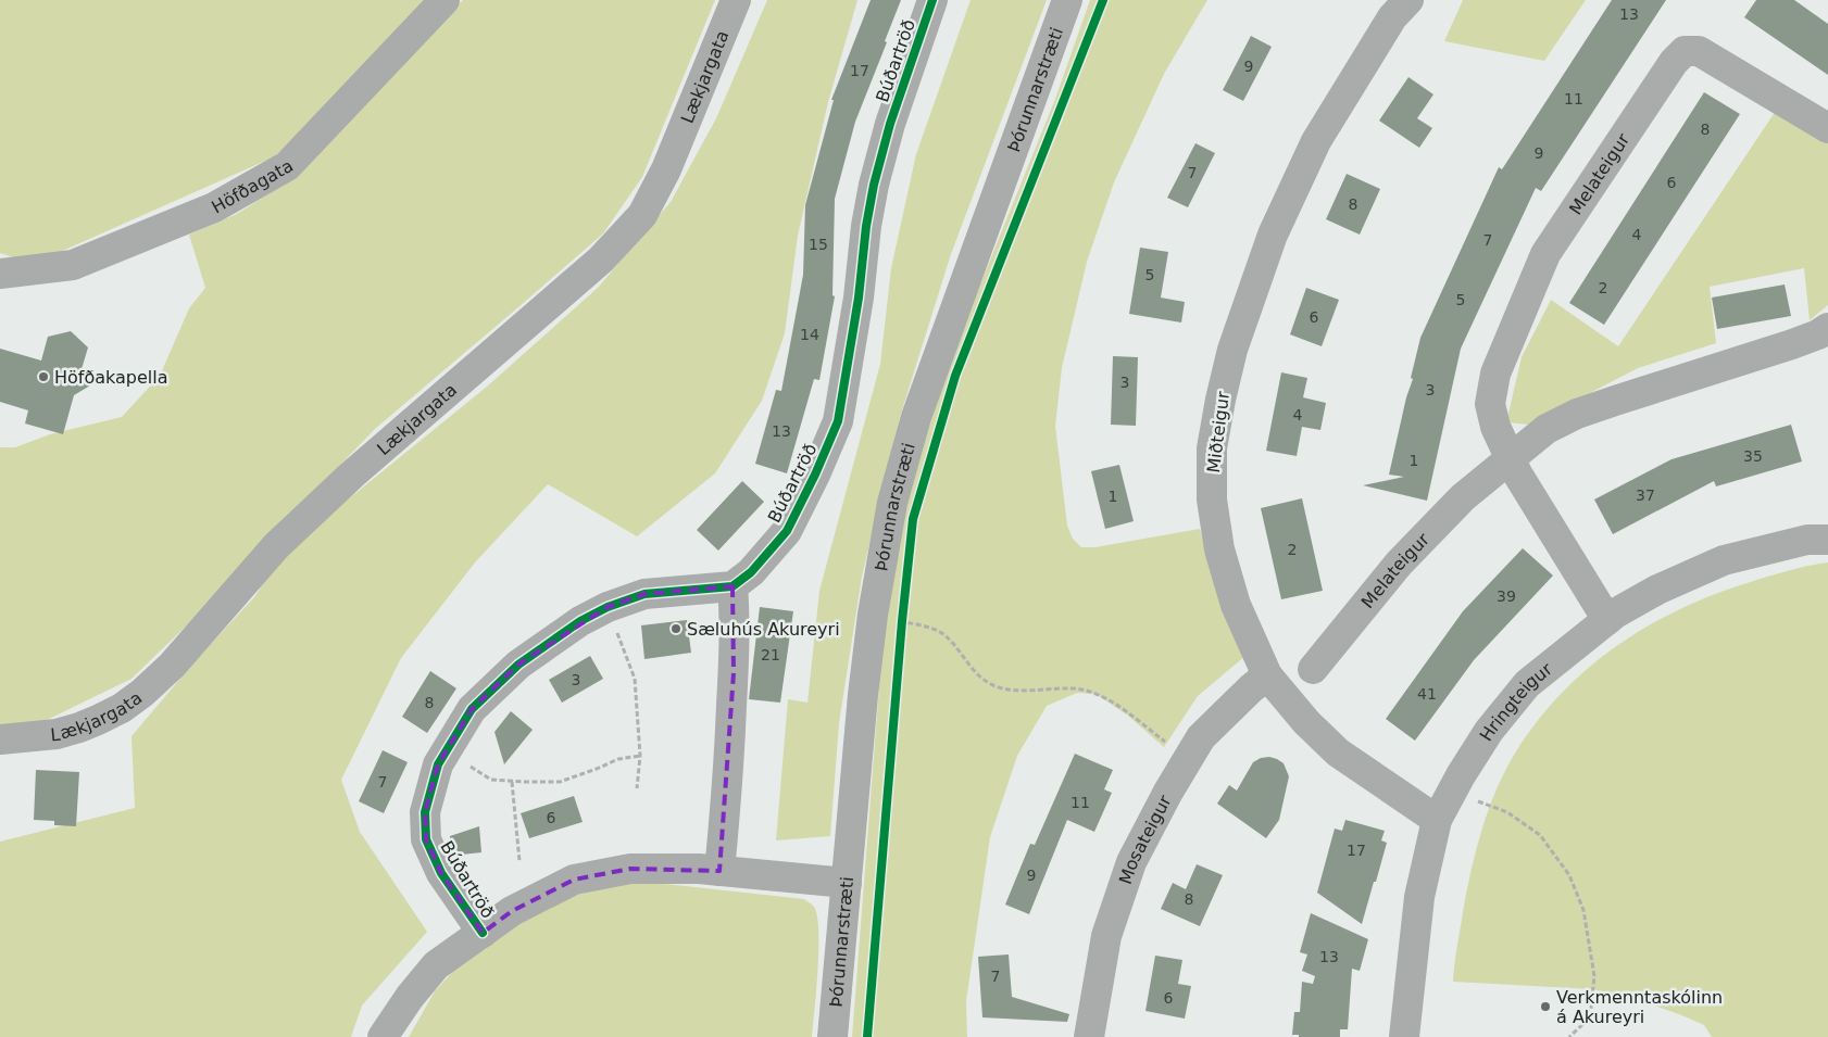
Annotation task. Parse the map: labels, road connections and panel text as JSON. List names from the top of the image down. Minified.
{"streets":{"street":["Búðartröð","Lækjargata","Þórunnarstræti","Melateigur","Höfðagata","Miðteigur","Hringteigur","Mosateigur"]},"crossings":[["Búðartröð","Þórunnarstræti"],["Melateigur","Hringteigur"],["Miðteigur","Hringteigur"],["Miðteigur","Mosateigur"]],"places":["Höfðakapella","Sæluhús Akureyri","Verkmenntaskólinn á Akureyri"],"house_numbers":["13","9","17","11","8","9","7","6","8","4","7","15","5","2","5","6","14","3","3","4","13","35","1","37","1","2","39","21","3","41","8","7","11","6","17","9","8","13","7","6"]}
